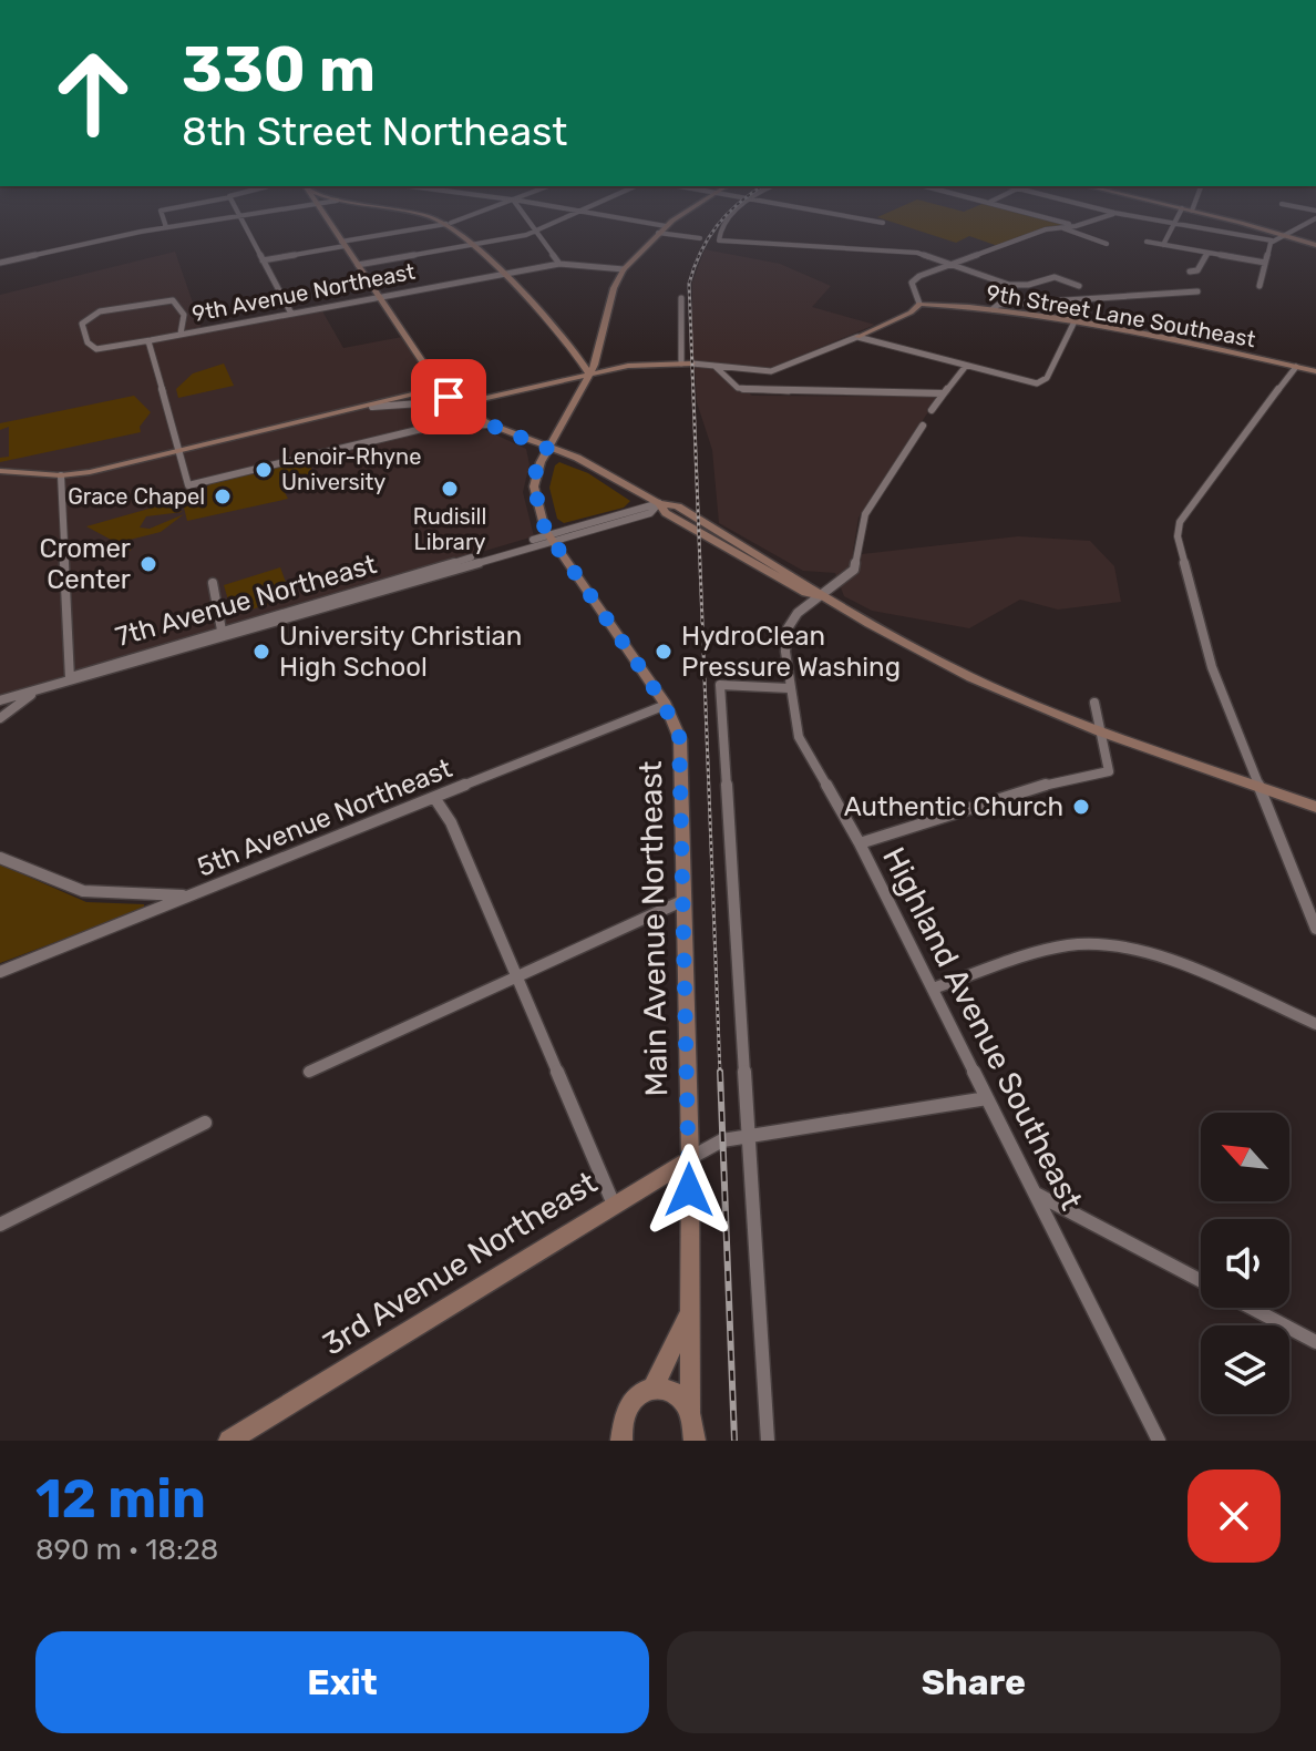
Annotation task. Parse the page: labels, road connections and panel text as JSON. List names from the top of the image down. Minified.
{"streets":{"main road":["9th Street Lane Southeast","Main Avenue Northeast","3rd Avenue Northeast"],"street":["9th Avenue Northeast","7th Avenue Northeast","5th Avenue Northeast","Highland Avenue Southeast"]},"crossings":[["9th Avenue Northeast","Main Avenue Northeast"],["7th Avenue Northeast","Main Avenue Northeast"],["5th Avenue Northeast","Main Avenue Northeast"],["Main Avenue Northeast","3rd Avenue Northeast"],["Highland Avenue Southeast","3rd Avenue Northeast"]],"places":["Lenoir-Rhyne University","Rudisill Library","Grace Chapel","Cromer Center","University Christian High School","HydroClean Pressure Washing","Authentic Church"],"north":"top left","page":{"turn":["330 m","8th Street Northeast"],"heading":["12 min","890 m · 18:28"],"buttons":["Exit","Share"]}}
